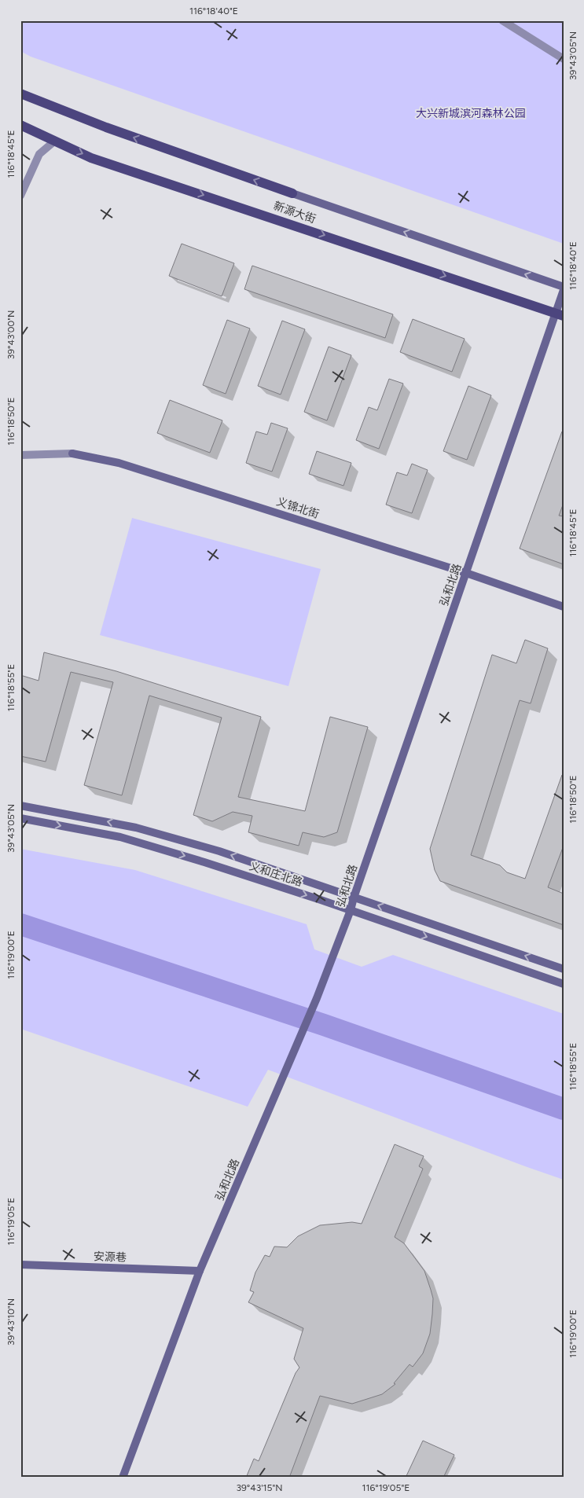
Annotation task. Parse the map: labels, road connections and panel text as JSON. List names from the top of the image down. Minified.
{"streets":{"main road":["新源大街"],"street":["义锦北街","弘和北路","义和庄北路","安源巷"]},"crossings":[["新源大街","弘和北路"],["义锦北街","弘和北路"],["弘和北路","义和庄北路"],["弘和北路","安源巷"]],"parks":["大兴新城滨河森林公园"],"coordinates":["116°18'40\"E","39°43'05\"N","116°18'45\"E","39°43'00\"N","116°18'50\"E","116°18'55\"E","116°19'00\"E","116°19'05\"E","39°43'10\"N","39°43'15\"N"]}
